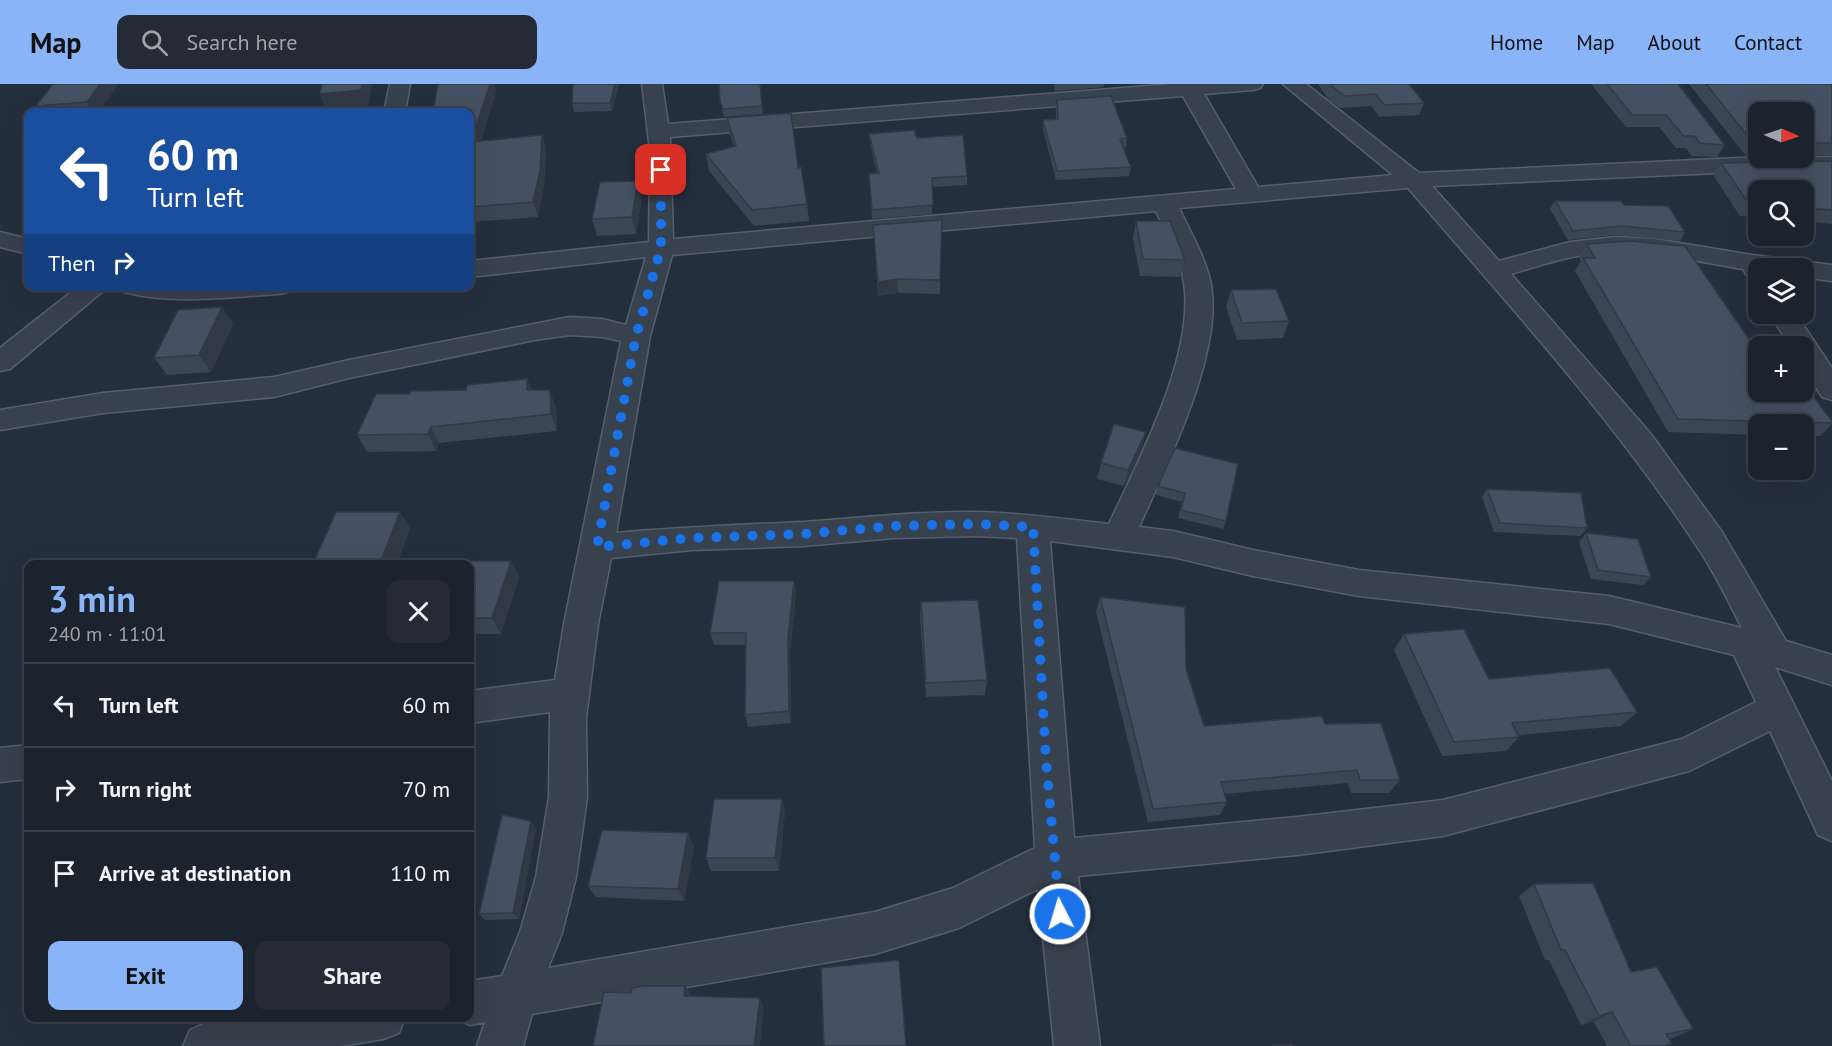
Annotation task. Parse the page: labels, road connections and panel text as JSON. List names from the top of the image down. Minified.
{"north":"right","page":{"header":"Map","search":"Search here","nav":["Home","Map","About","Contact"],"map_buttons":["+","−"],"turn":["60 m","Turn left"],"then":"Then","heading":["3 min","240 m · 11:01"],"list":[{"name":"Turn left","value":"60 m"},{"name":"Turn right","value":"70 m"},{"name":"Arrive at destination","value":"110 m"}],"buttons":["Exit","Share"]}}
